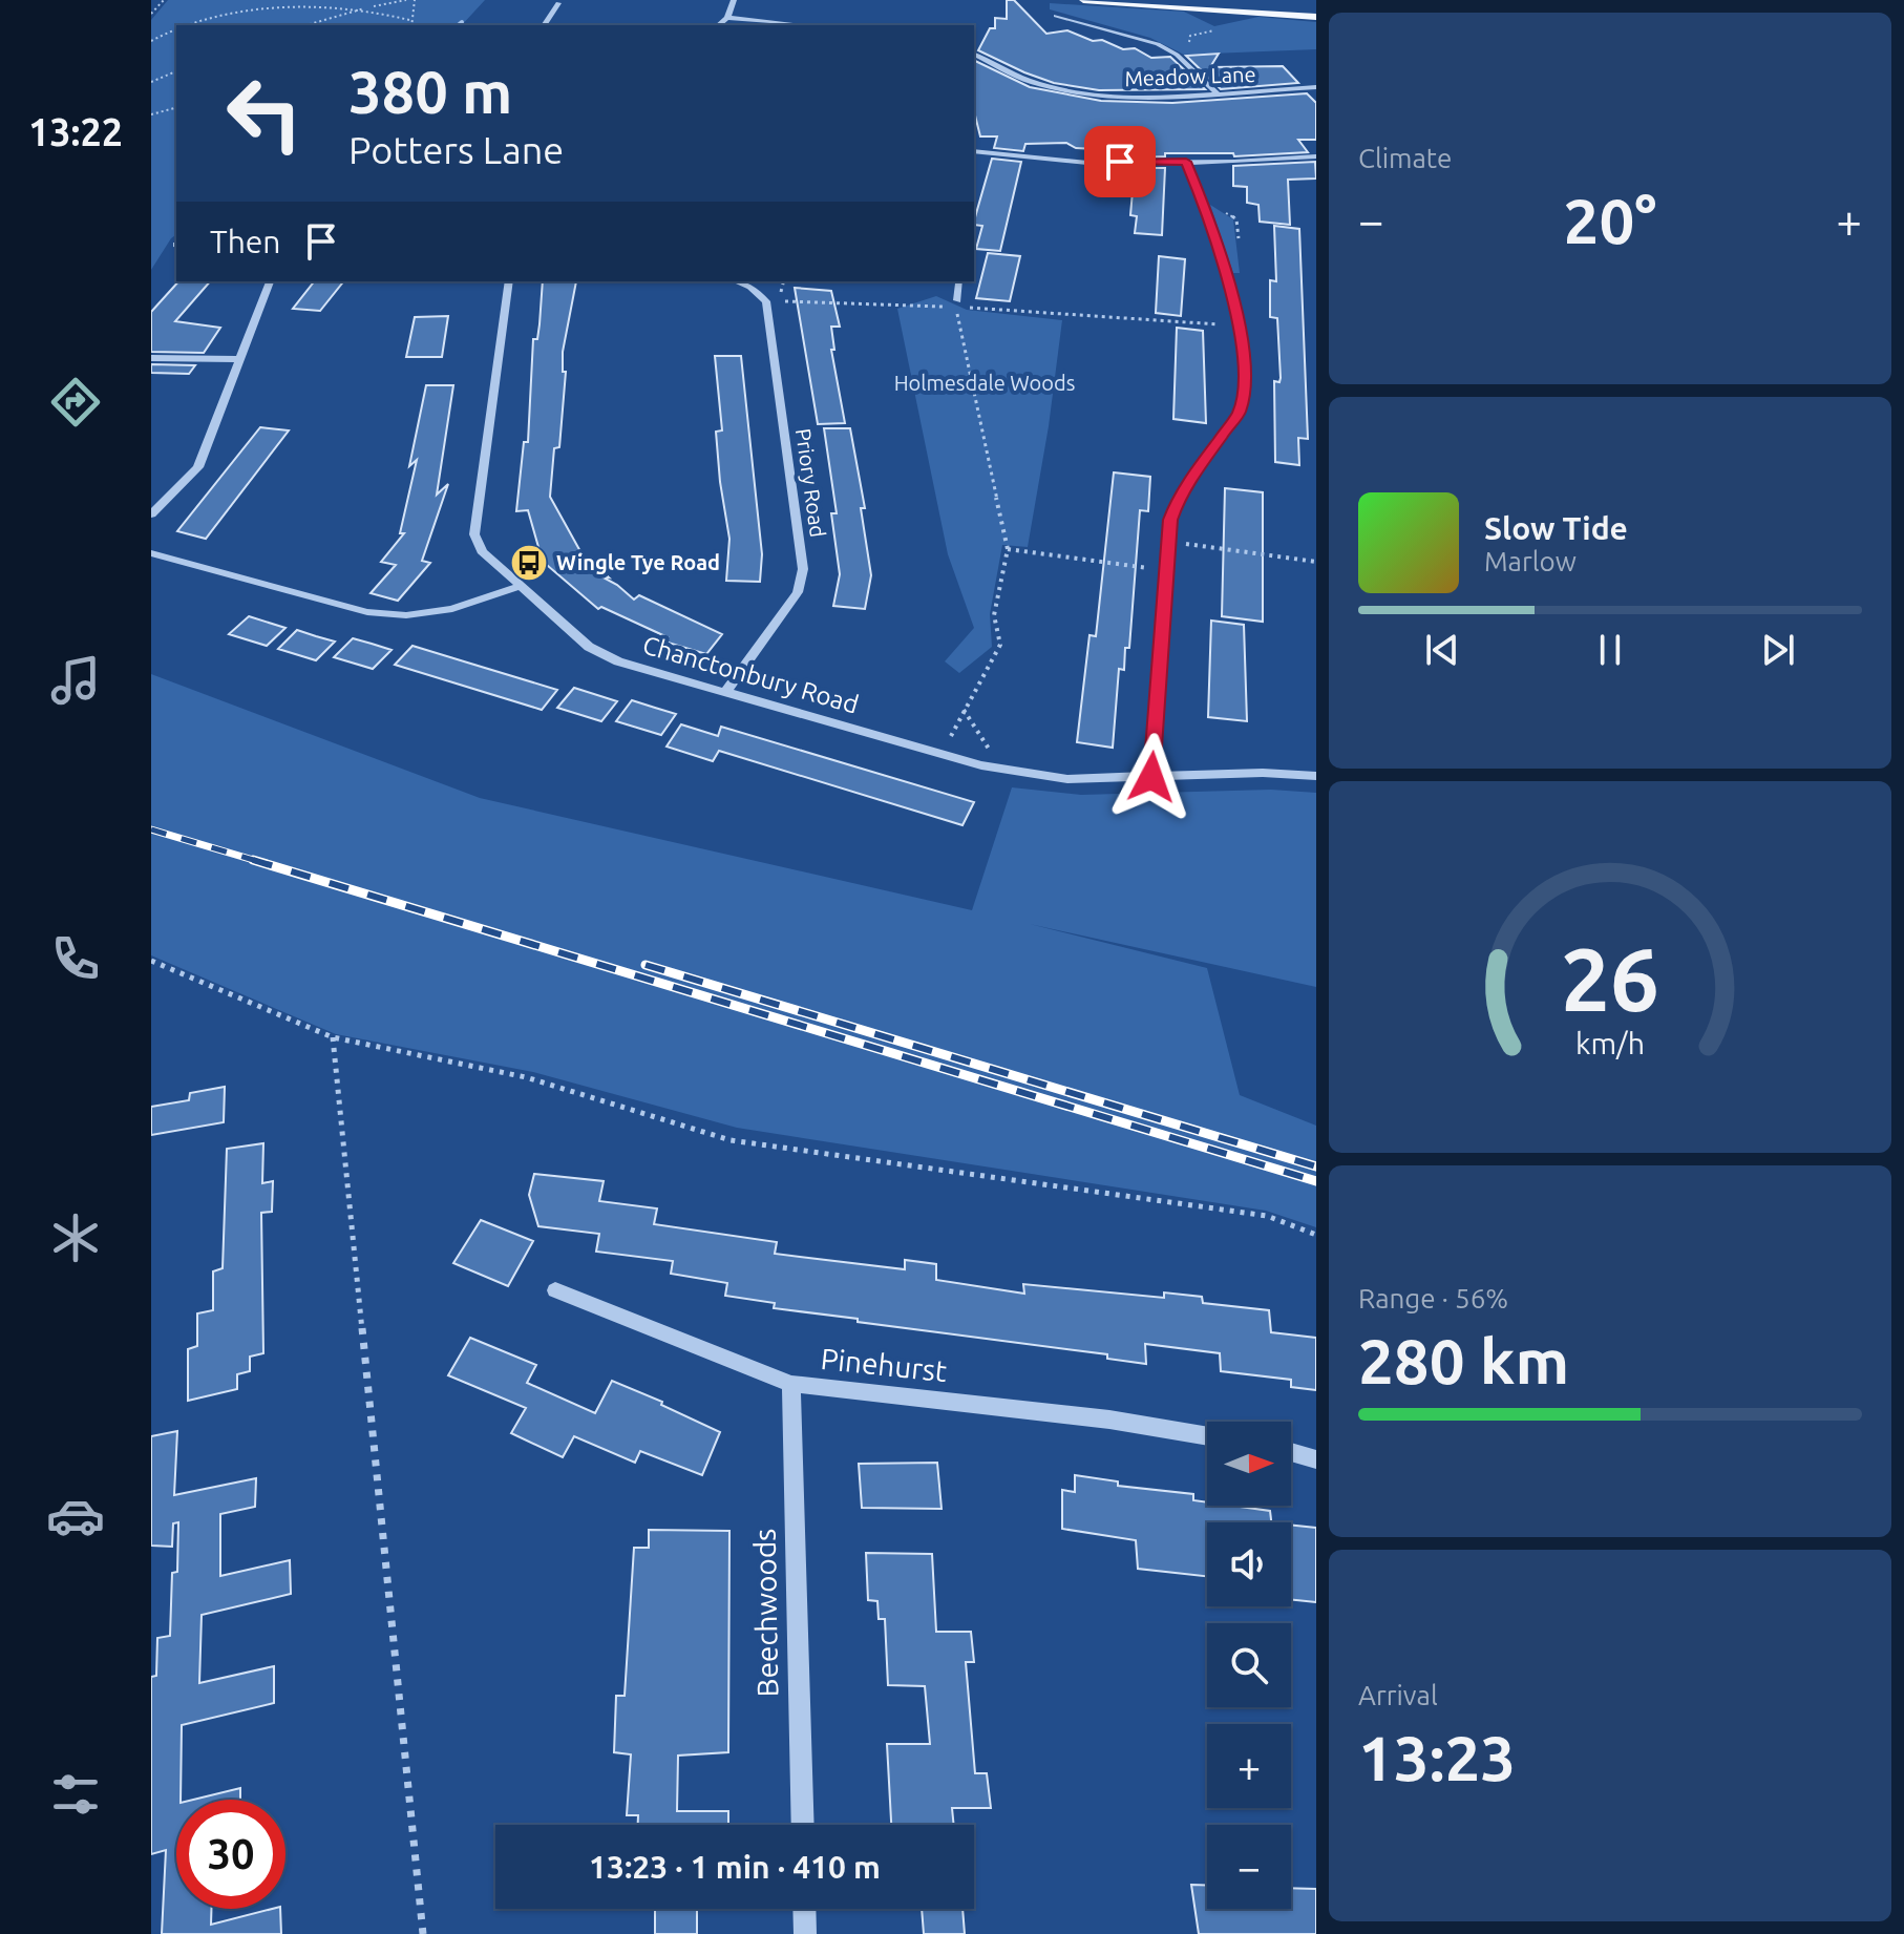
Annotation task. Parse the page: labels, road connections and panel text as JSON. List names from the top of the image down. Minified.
{"streets":{"street":["Meadow Lane","Priory Road","Chanctonbury Road","Pinehurst","Beechwoods"]},"crossings":[["Priory Road","Chanctonbury Road"],["Pinehurst","Beechwoods"]],"parks":["Holmesdale Woods"],"places":{"bus stop":["Wingle Tye Road"]},"north":"right","page":{"tabs":"13:22","tile":["Climate",["Range · 56%","280 km"],["Arrival","13:23"]],"turn":["380 m","Potters Lane"],"heat":["−","20°","+"],"then":"Then","song":["Slow Tide","Marlow"],"map_buttons":["+","−"],"limit":"30","trip":"13:23 · 1 min · 410 m","gauge":["26","km/h"]}}
